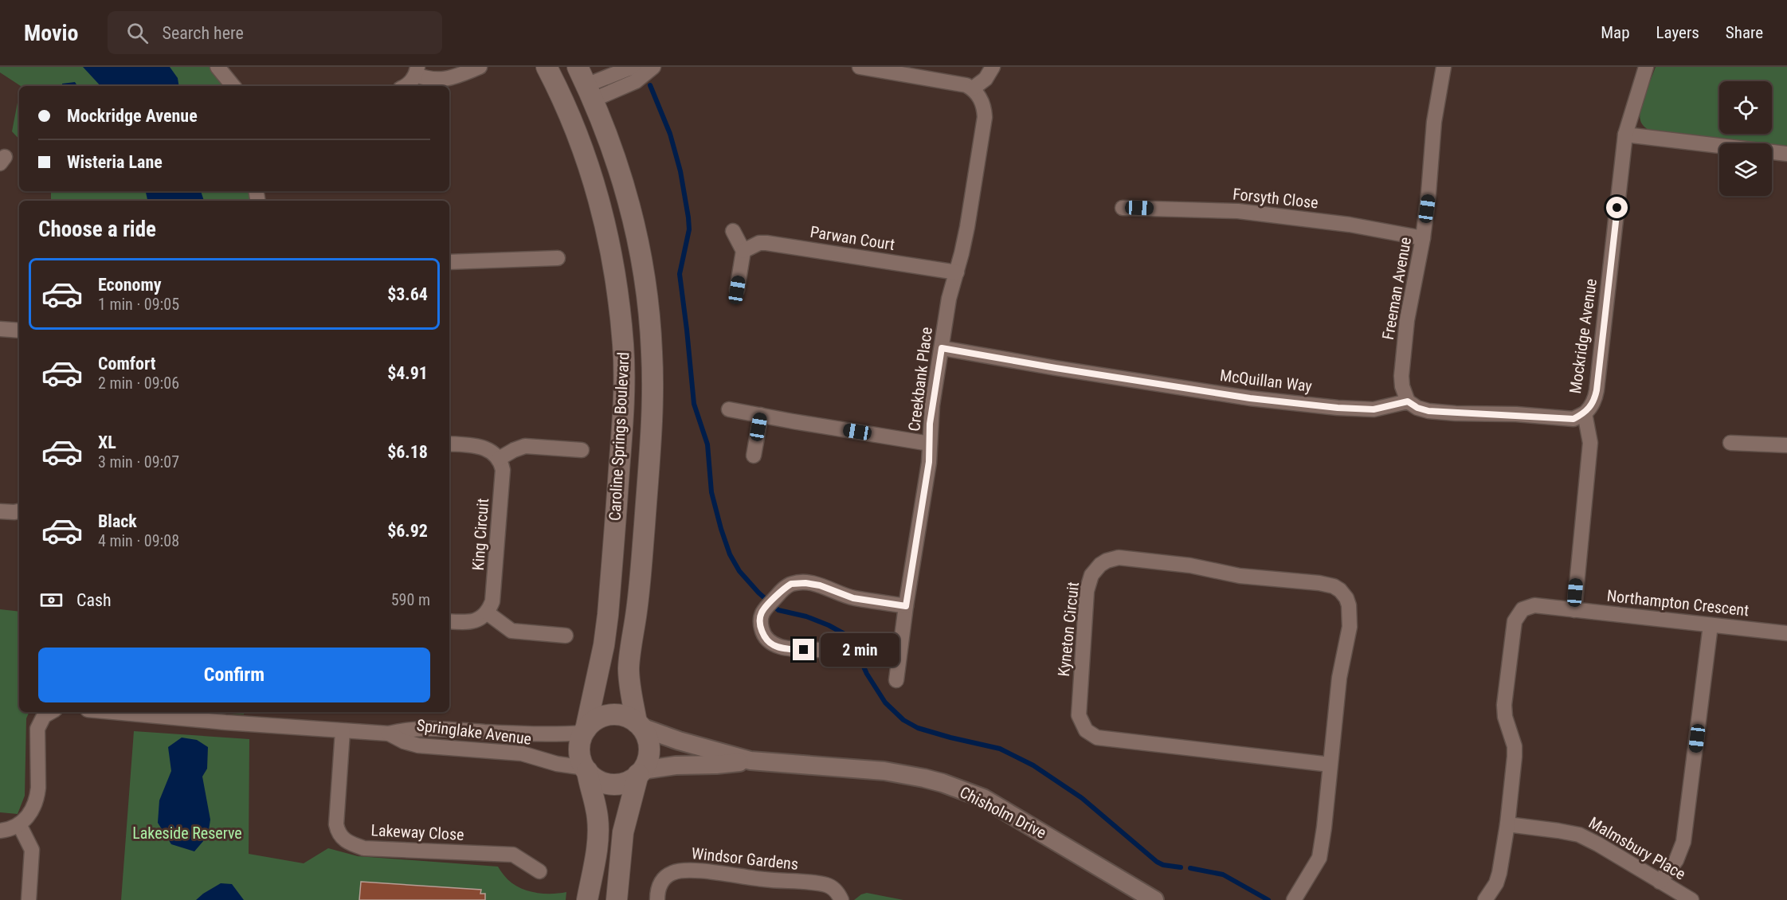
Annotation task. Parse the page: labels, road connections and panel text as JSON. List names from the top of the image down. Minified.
{"streets":{"main road":["Caroline Springs Boulevard"],"street":["Forsyth Close","Parwan Court","Freeman Avenue","Mockridge Avenue","Creekbank Place","McQuillan Way","King Circuit","Northampton Crescent","Kyneton Circuit","Springlake Avenue","Chisholm Drive","Lakeway Close","Malmsbury Place","Windsor Gardens"]},"crossings":[["Forsyth Close","Freeman Avenue"],["Parwan Court","Creekbank Place"],["Freeman Avenue","McQuillan Way"],["Mockridge Avenue","Northampton Crescent"],["Creekbank Place","McQuillan Way"],["Caroline Springs Boulevard","Springlake Avenue"],["Caroline Springs Boulevard","Chisholm Drive"],["Northampton Crescent","Malmsbury Place"],["Springlake Avenue","Chisholm Drive"],["Springlake Avenue","Lakeway Close"]],"parks":["Lakeside Reserve"],"page":{"header":"Movio","search":"Search here","nav":["Map","Layers","Share"],"banner":["Mockridge Avenue","Wisteria Lane"],"heading":"Choose a ride","list":[{"name":"Economy","note":"1 min · 09:05","value":"$3.64"},{"name":"Comfort","note":"2 min · 09:06","value":"$4.91"},{"name":"XL","note":"3 min · 09:07","value":"$6.18"},{"name":"Black","note":"4 min · 09:08","value":"$6.92"}],"pay":["Cash","590 m"],"bubble":"2 min","buttons":"Confirm"}}
